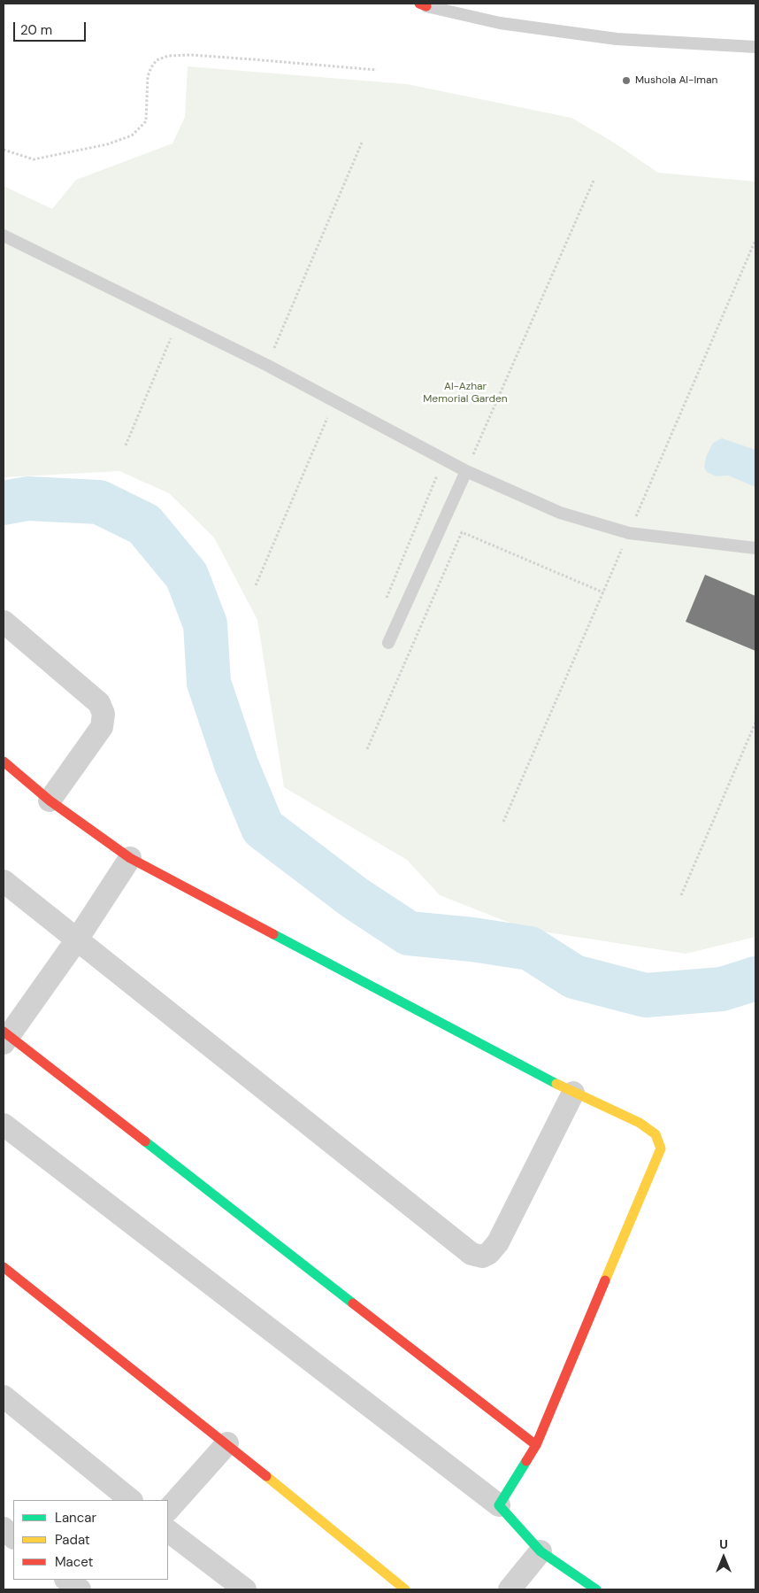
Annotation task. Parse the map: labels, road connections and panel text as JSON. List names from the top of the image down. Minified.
{"parks":["Al-Azhar Memorial Garden"],"places":["Mushola Al-Iman"],"legend":["Lancar","Padat","Macet"],"scale_bar":"20 m","north":"top"}
